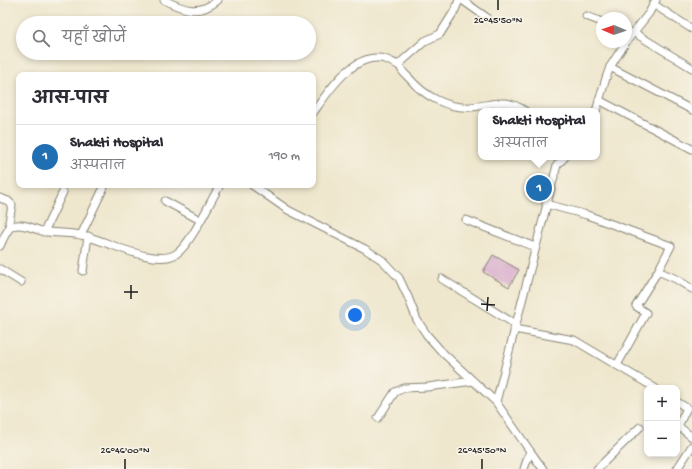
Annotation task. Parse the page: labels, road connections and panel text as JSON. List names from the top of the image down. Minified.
{"north":"left","page":{"search":"यहाँ खोजें","heading":"आस-पास","popup":["Shakti Hospital","अस्पताल"],"list":[{"mark":"1","name":"Shakti Hospital","note":"अस्पताल","value":"190 m"}],"pins":"1","map_buttons":["+","−"]},"coordinates":["26°45'50\"N","26°46'00\"N"]}
